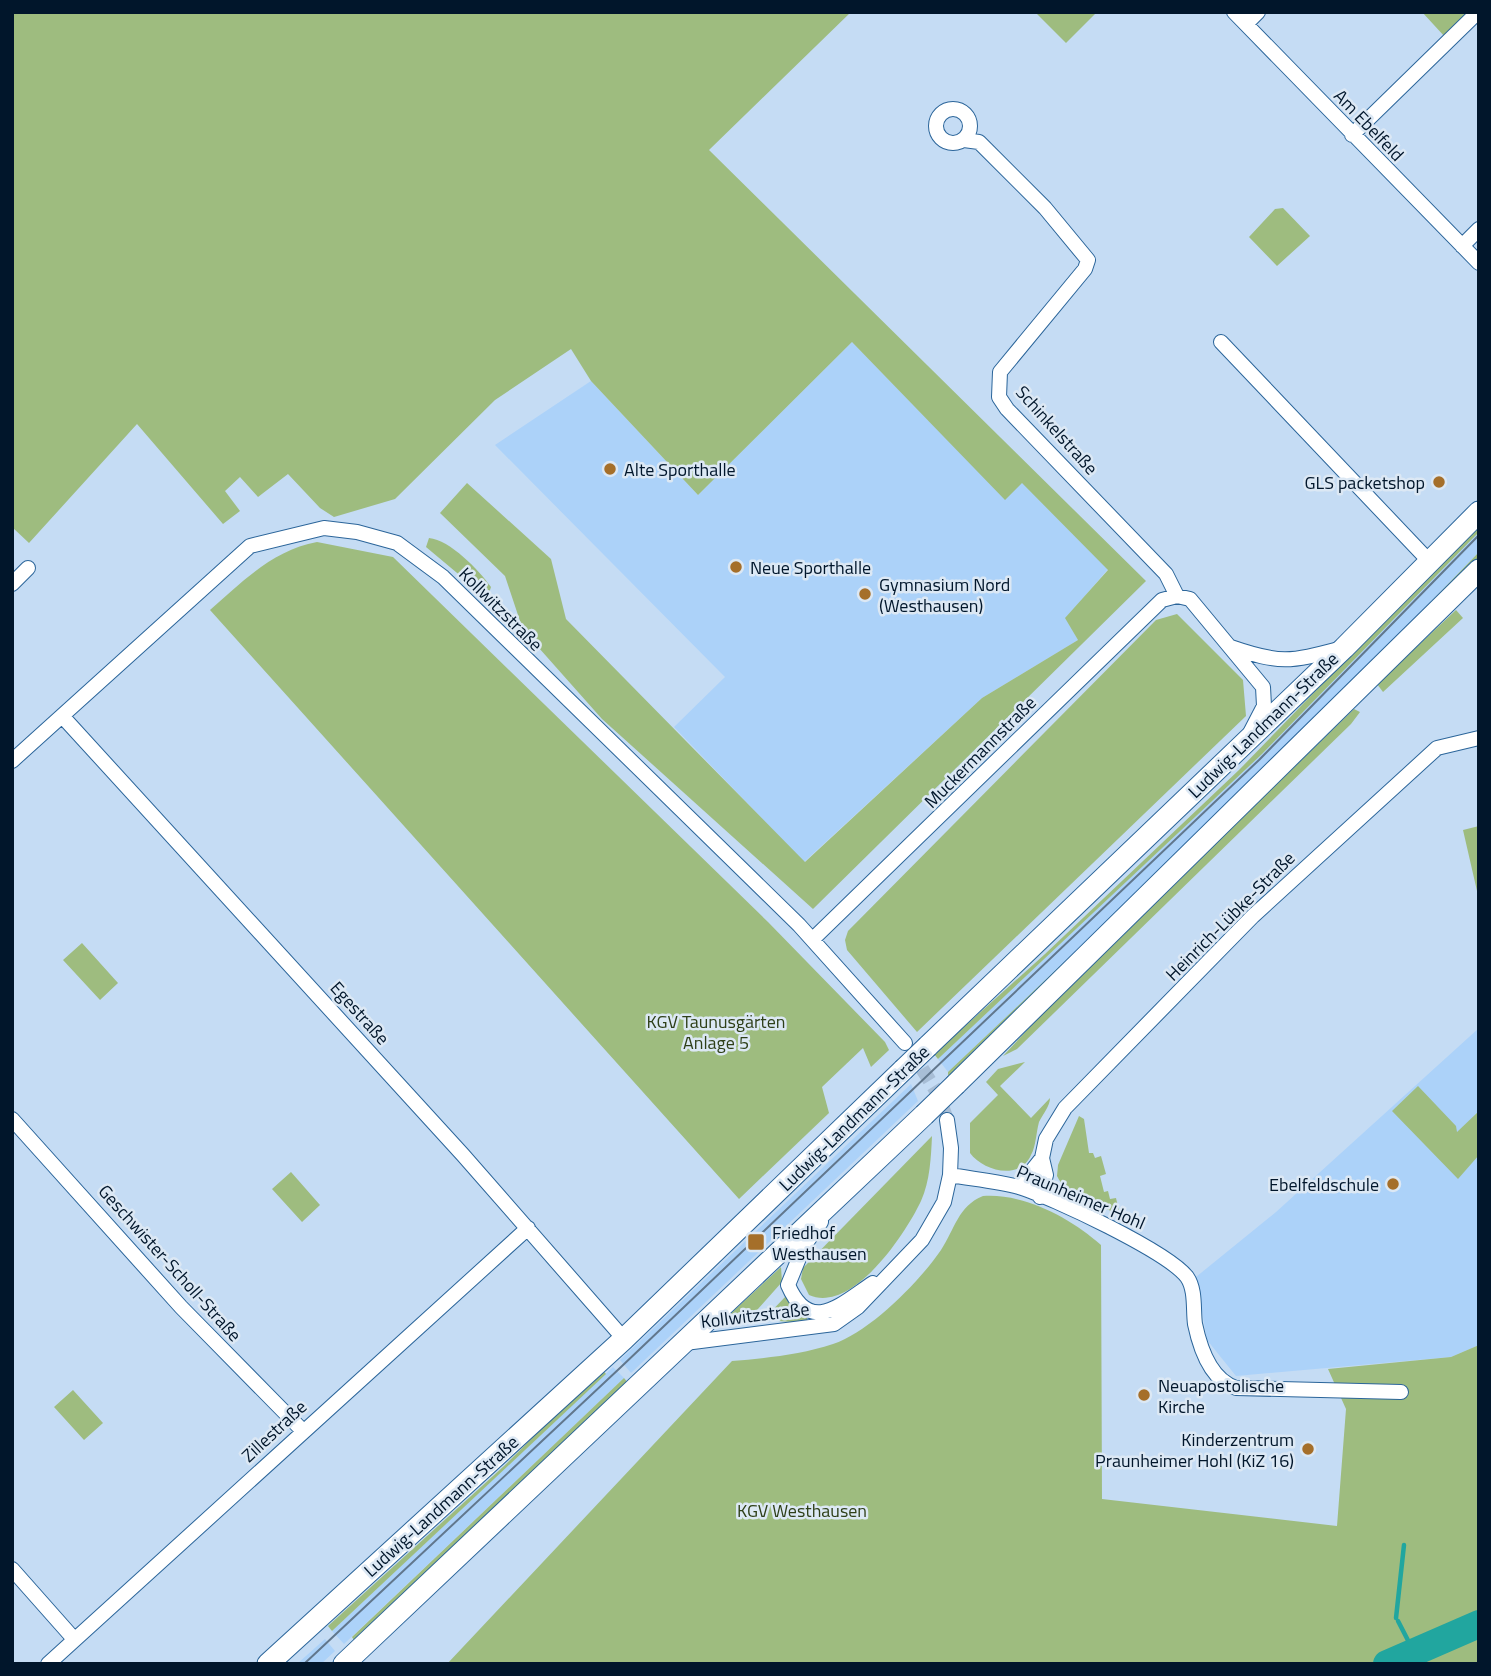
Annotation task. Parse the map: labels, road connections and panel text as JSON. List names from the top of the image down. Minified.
{"streets":{"main road":["Ludwig-Landmann-Straße"],"street":["Am Ebelfeld","Schinkelstraße","Kollwitzstraße","Muckermannstraße","Heinrich-Lübke-Straße","Egestraße","Praunheimer Hohl","Geschwister-Scholl-Straße","Zillestraße"]},"crossings":[["Schinkelstraße","Ludwig-Landmann-Straße"],["Schinkelstraße","Muckermannstraße"],["Kollwitzstraße","Muckermannstraße"],["Kollwitzstraße","Egestraße"],["Kollwitzstraße","Praunheimer Hohl"],["Ludwig-Landmann-Straße","Egestraße"],["Heinrich-Lübke-Straße","Praunheimer Hohl"],["Egestraße","Zillestraße"],["Geschwister-Scholl-Straße","Zillestraße"]],"parks":["KGV Taunusgärten Anlage 5","KGV Westhausen"],"places":{"other":["Alte Sporthalle","GLS packetshop","Neue Sporthalle","Gymnasium Nord (Westhausen)","Ebelfeldschule","Neuapostolische Kirche","Kinderzentrum Praunheimer Hohl (KiZ 16)"],"transit":["Friedhof Westhausen"]}}
